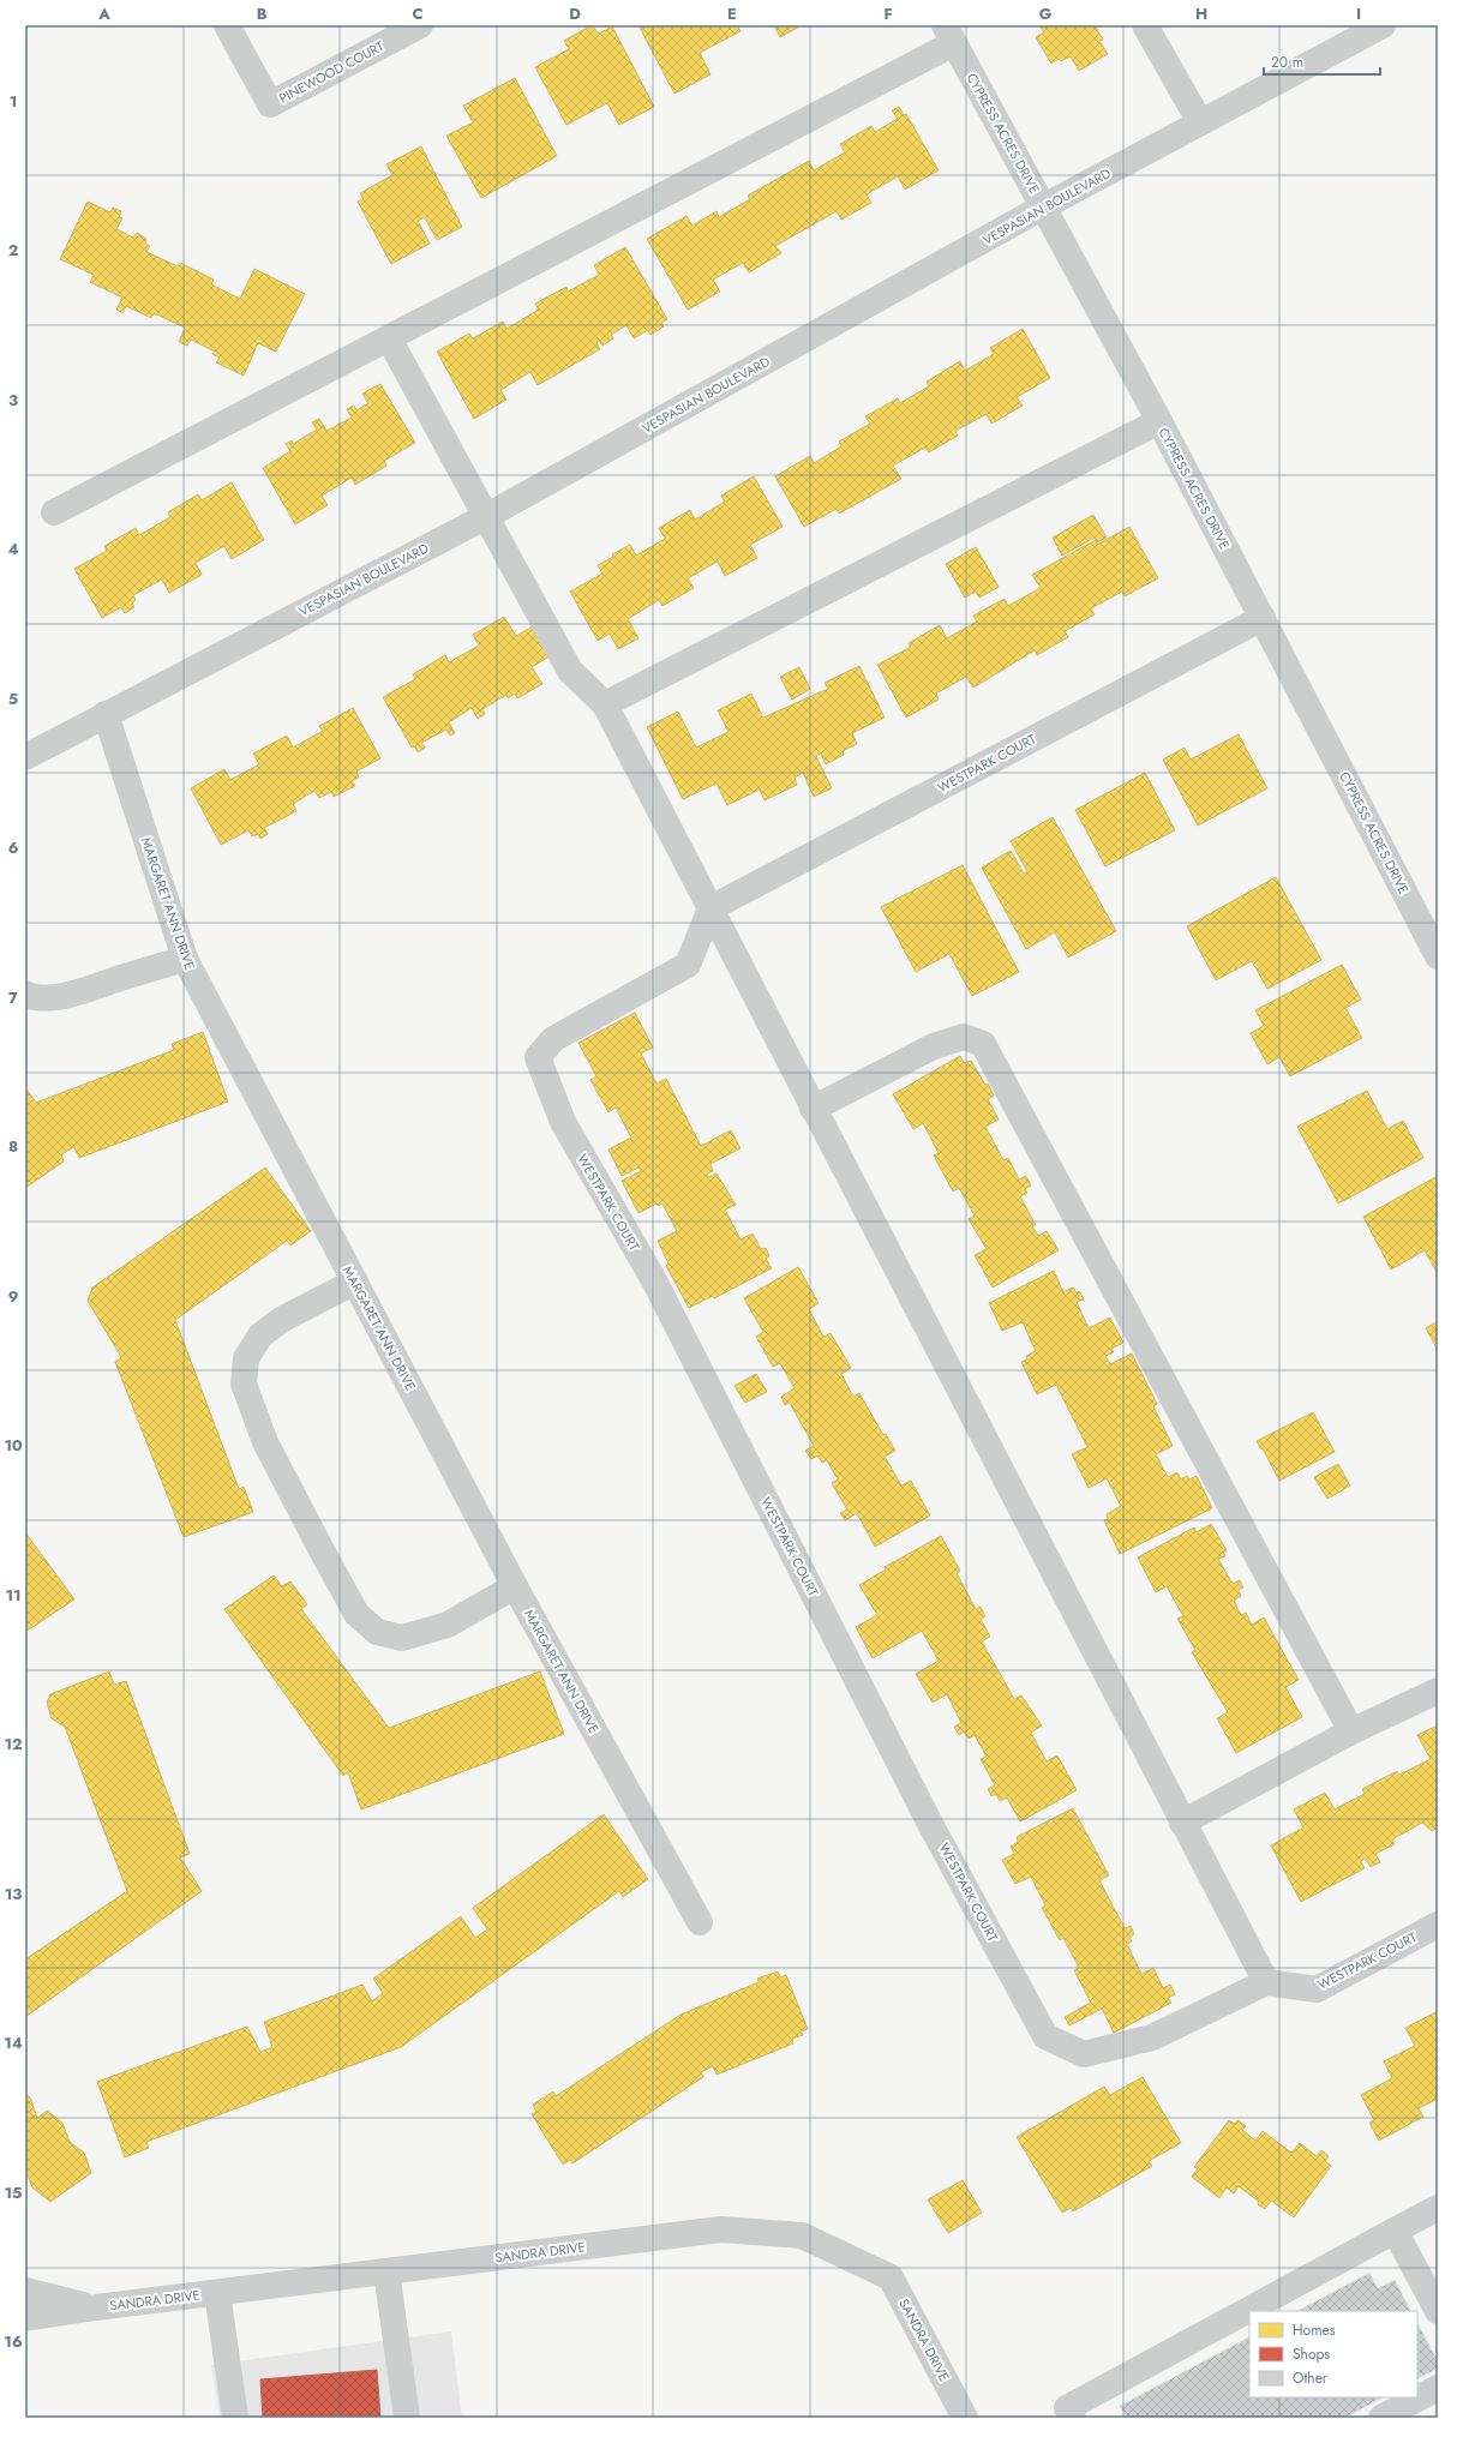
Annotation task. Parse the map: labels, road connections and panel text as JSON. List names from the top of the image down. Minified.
{"streets":{"street":["PINEWOOD COURT","CYPRESS ACRES DRIVE","VESPASIAN BOULEVARD","WESTPARK COURT","MARGARET ANN DRIVE","SANDRA DRIVE"]},"crossings":[["CYPRESS ACRES DRIVE","VESPASIAN BOULEVARD"],["CYPRESS ACRES DRIVE","WESTPARK COURT"],["VESPASIAN BOULEVARD","MARGARET ANN DRIVE"]],"legend":["Homes","Shops","Other"],"scale_bar":"20 m","grid":{"columns":["A","B","C","D","E","F","G","H","I"],"rows":["1","2","3","4","5","6","7","8","9","10","11","12","13","14","15","16"]}}
